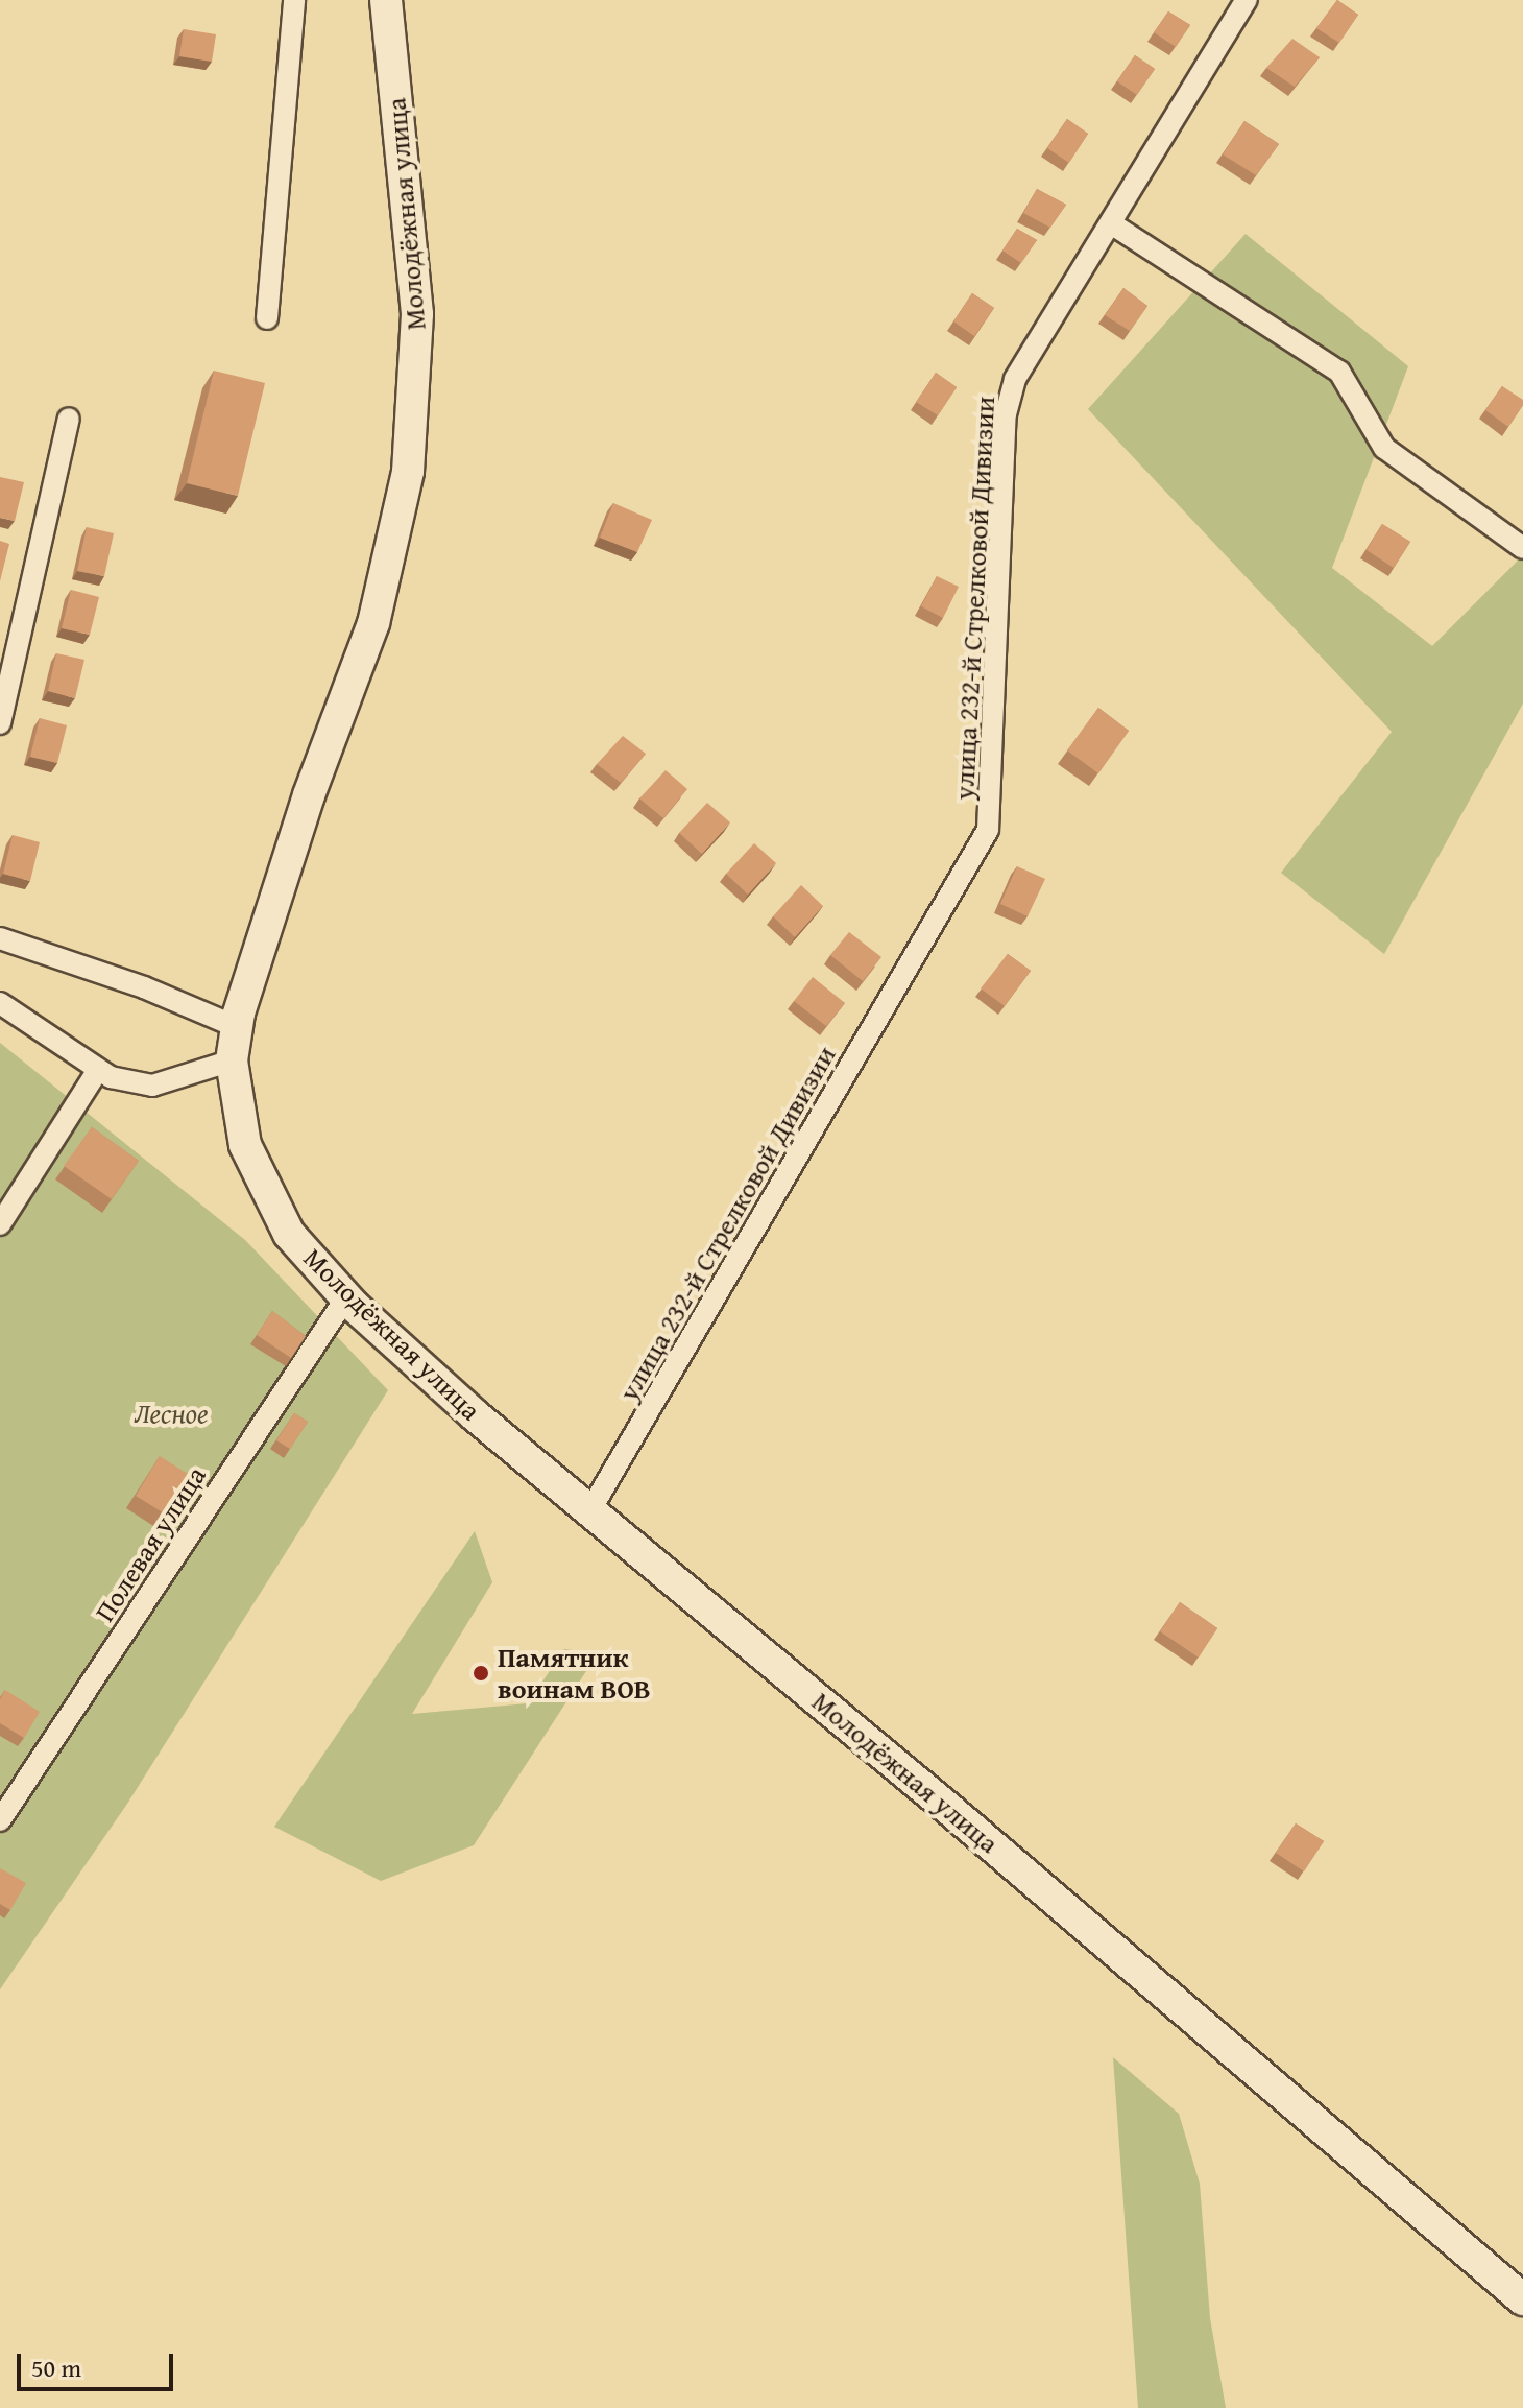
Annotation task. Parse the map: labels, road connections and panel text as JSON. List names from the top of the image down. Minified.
{"streets":{"main road":["Молодёжная улица"],"street":["улица 232-й Стрелковой Дивизии","Полевая улица"]},"crossings":[["Молодёжная улица","улица 232-й Стрелковой Дивизии"],["Молодёжная улица","Полевая улица"]],"parks":["Лесное"],"places":["Памятник воинам ВОВ"],"scale_bar":"50 m"}
